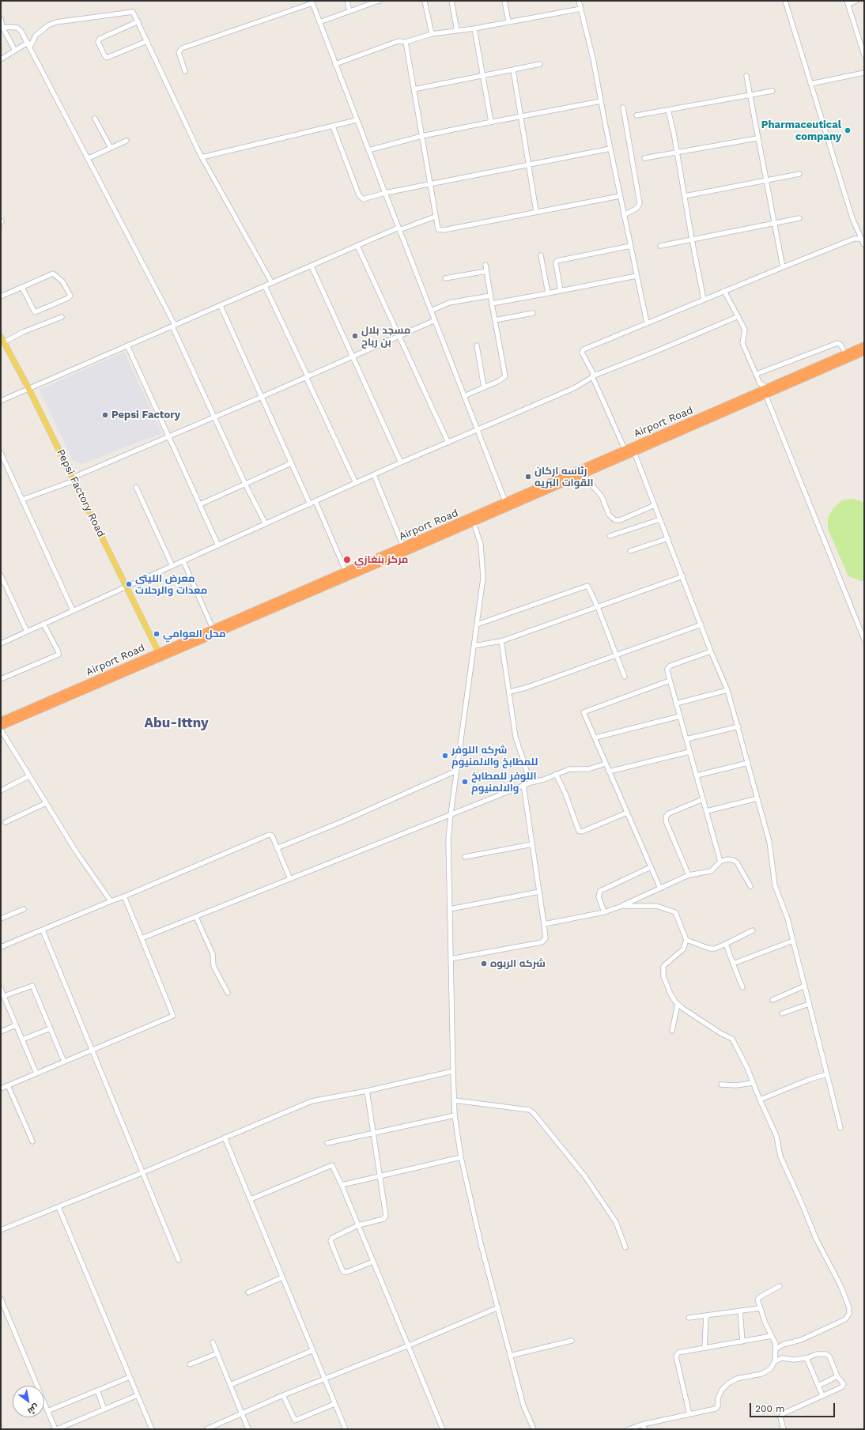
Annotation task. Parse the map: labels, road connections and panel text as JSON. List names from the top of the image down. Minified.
{"streets":{"highway":["Airport Road"],"main road":["Pepsi Factory Road"]},"crossings":[["Airport Road","Pepsi Factory Road"]],"districts":["Abu-Ittny"],"places":["Pharmaceutical company","مسجد بلال بن رباح","Pepsi Factory","رئاسه اركان القوات البريه","مركز بنغازي","معرض الليتي معدات والرحلات","محل العوامي","شركه اللوفر للمطابخ والالمنيوم","اللوفر للمطابخ والالمنيوم","شركه الربوه"],"scale_bar":"200 m","north":"bottom right"}
